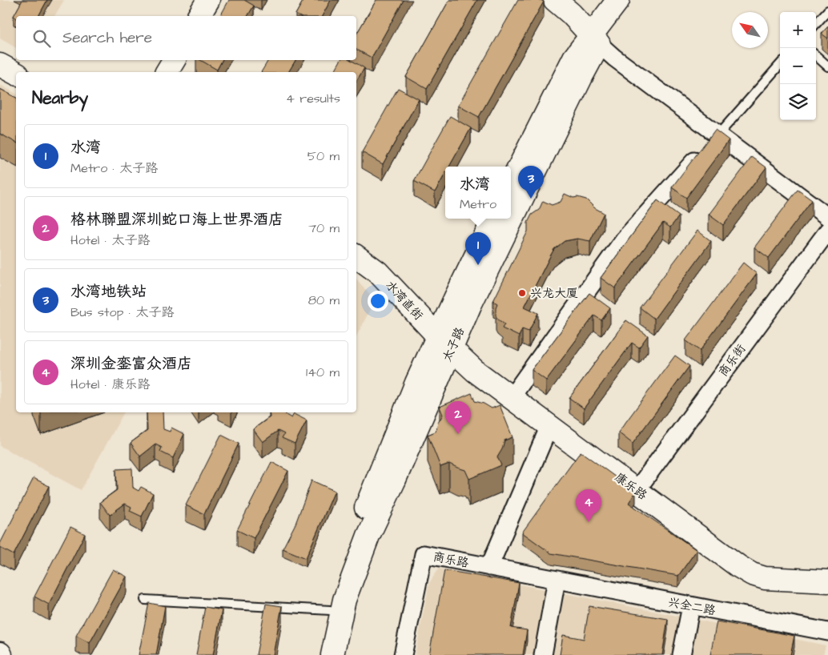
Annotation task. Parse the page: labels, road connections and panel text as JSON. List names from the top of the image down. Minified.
{"streets":{"main road":["水湾直街","太子路","康乐路"],"street":["商乐街","商乐路","兴全二路"]},"crossings":[["水湾直街","太子路"],["水湾直街","康乐路"],["太子路","康乐路"],["商乐街","康乐路"],["商乐路","兴全二路"]],"places":["兴龙大厦"],"north":"top left","page":{"map_buttons":["+","−"],"search":"Search here","heading":["Nearby","4 results"],"list":[{"mark":"1","name":"水湾","note":"Metro · 太子路","value":"50 m"},{"mark":"2","name":"格林聯盟深圳蛇口海上世界酒店","note":"Hotel · 太子路","value":"70 m"},{"mark":"3","name":"水湾地铁站","note":"Bus stop · 太子路","value":"80 m"},{"mark":"4","name":"深圳金銮富众酒店","note":"Hotel · 康乐路","value":"140 m"}],"pins":["3","1","2","4"],"popup":["水湾","Metro"]}}
